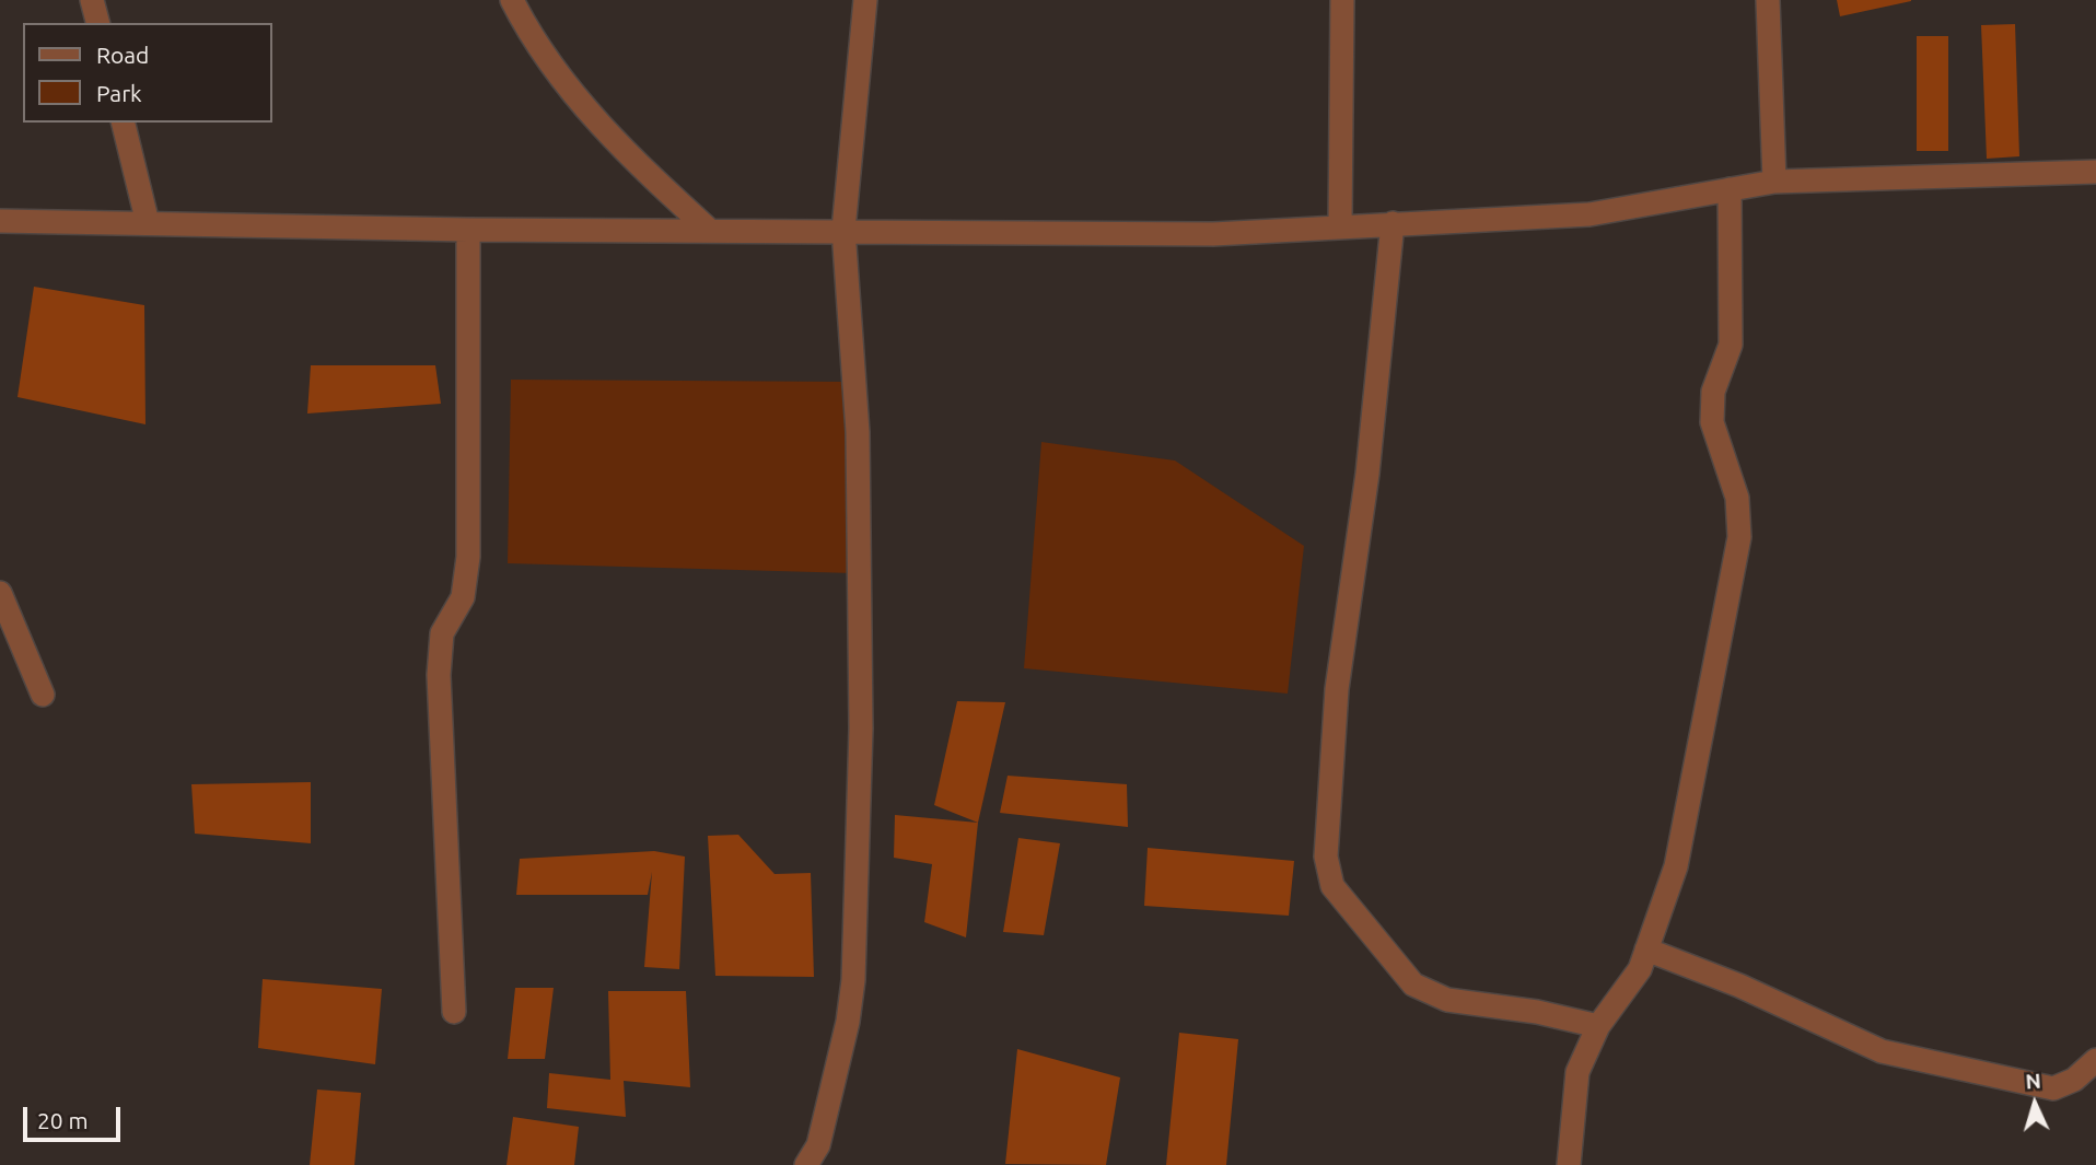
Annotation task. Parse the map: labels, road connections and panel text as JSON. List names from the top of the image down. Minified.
{"legend":["Road","Park"],"scale_bar":"20 m","north":"top"}
